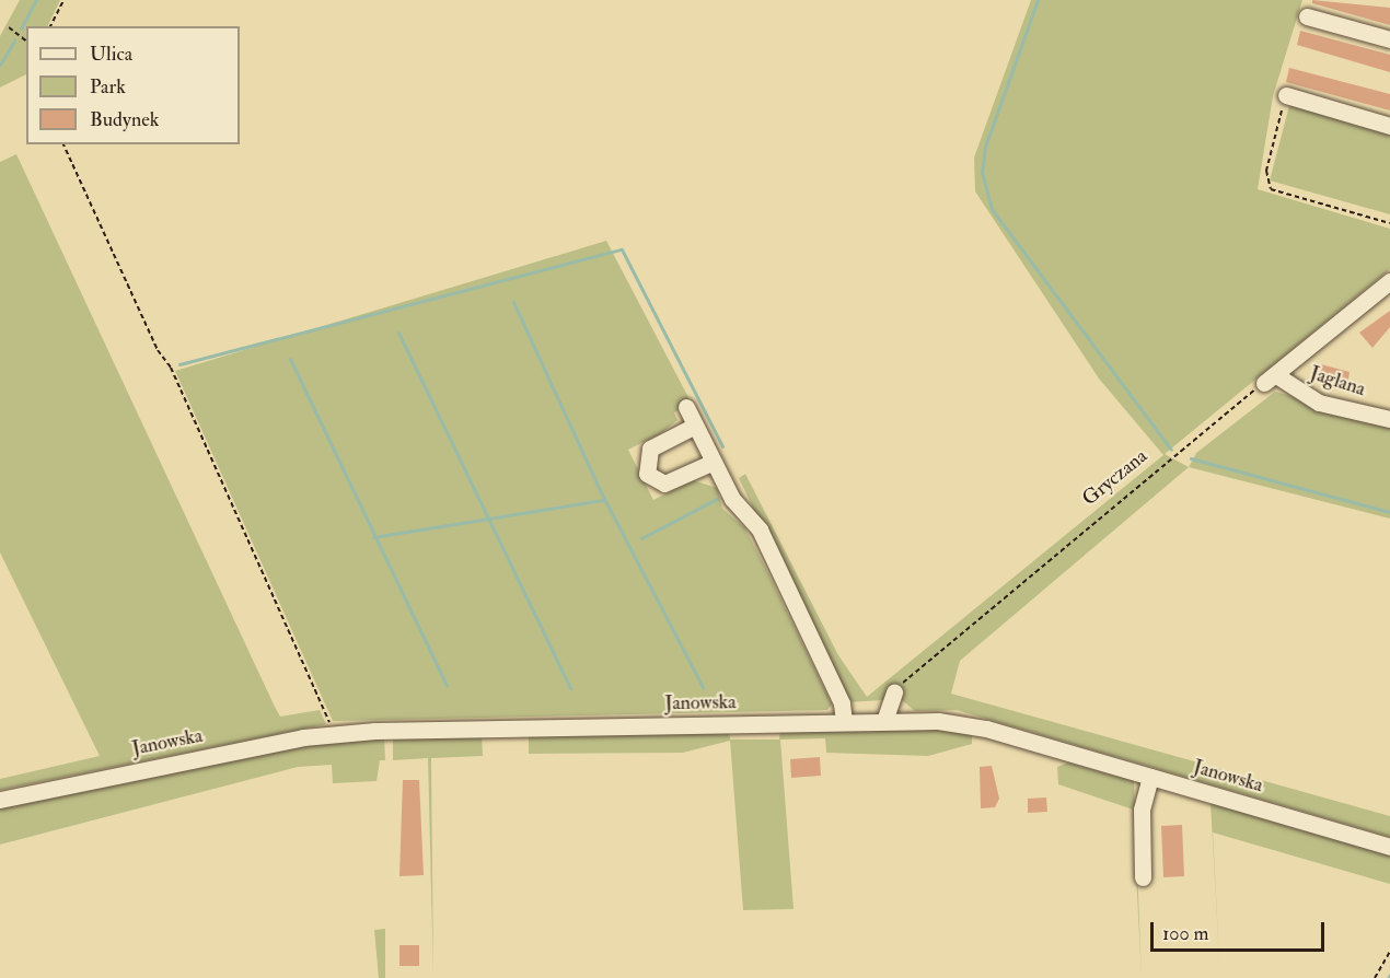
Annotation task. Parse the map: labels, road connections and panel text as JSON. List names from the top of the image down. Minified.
{"streets":{"street":["Jaglana","Janowska"],"path":["Gryczana"]},"crossings":[["Jaglana","Gryczana"]],"legend":["Ulica","Park","Budynek"],"scale_bar":"100 m"}
